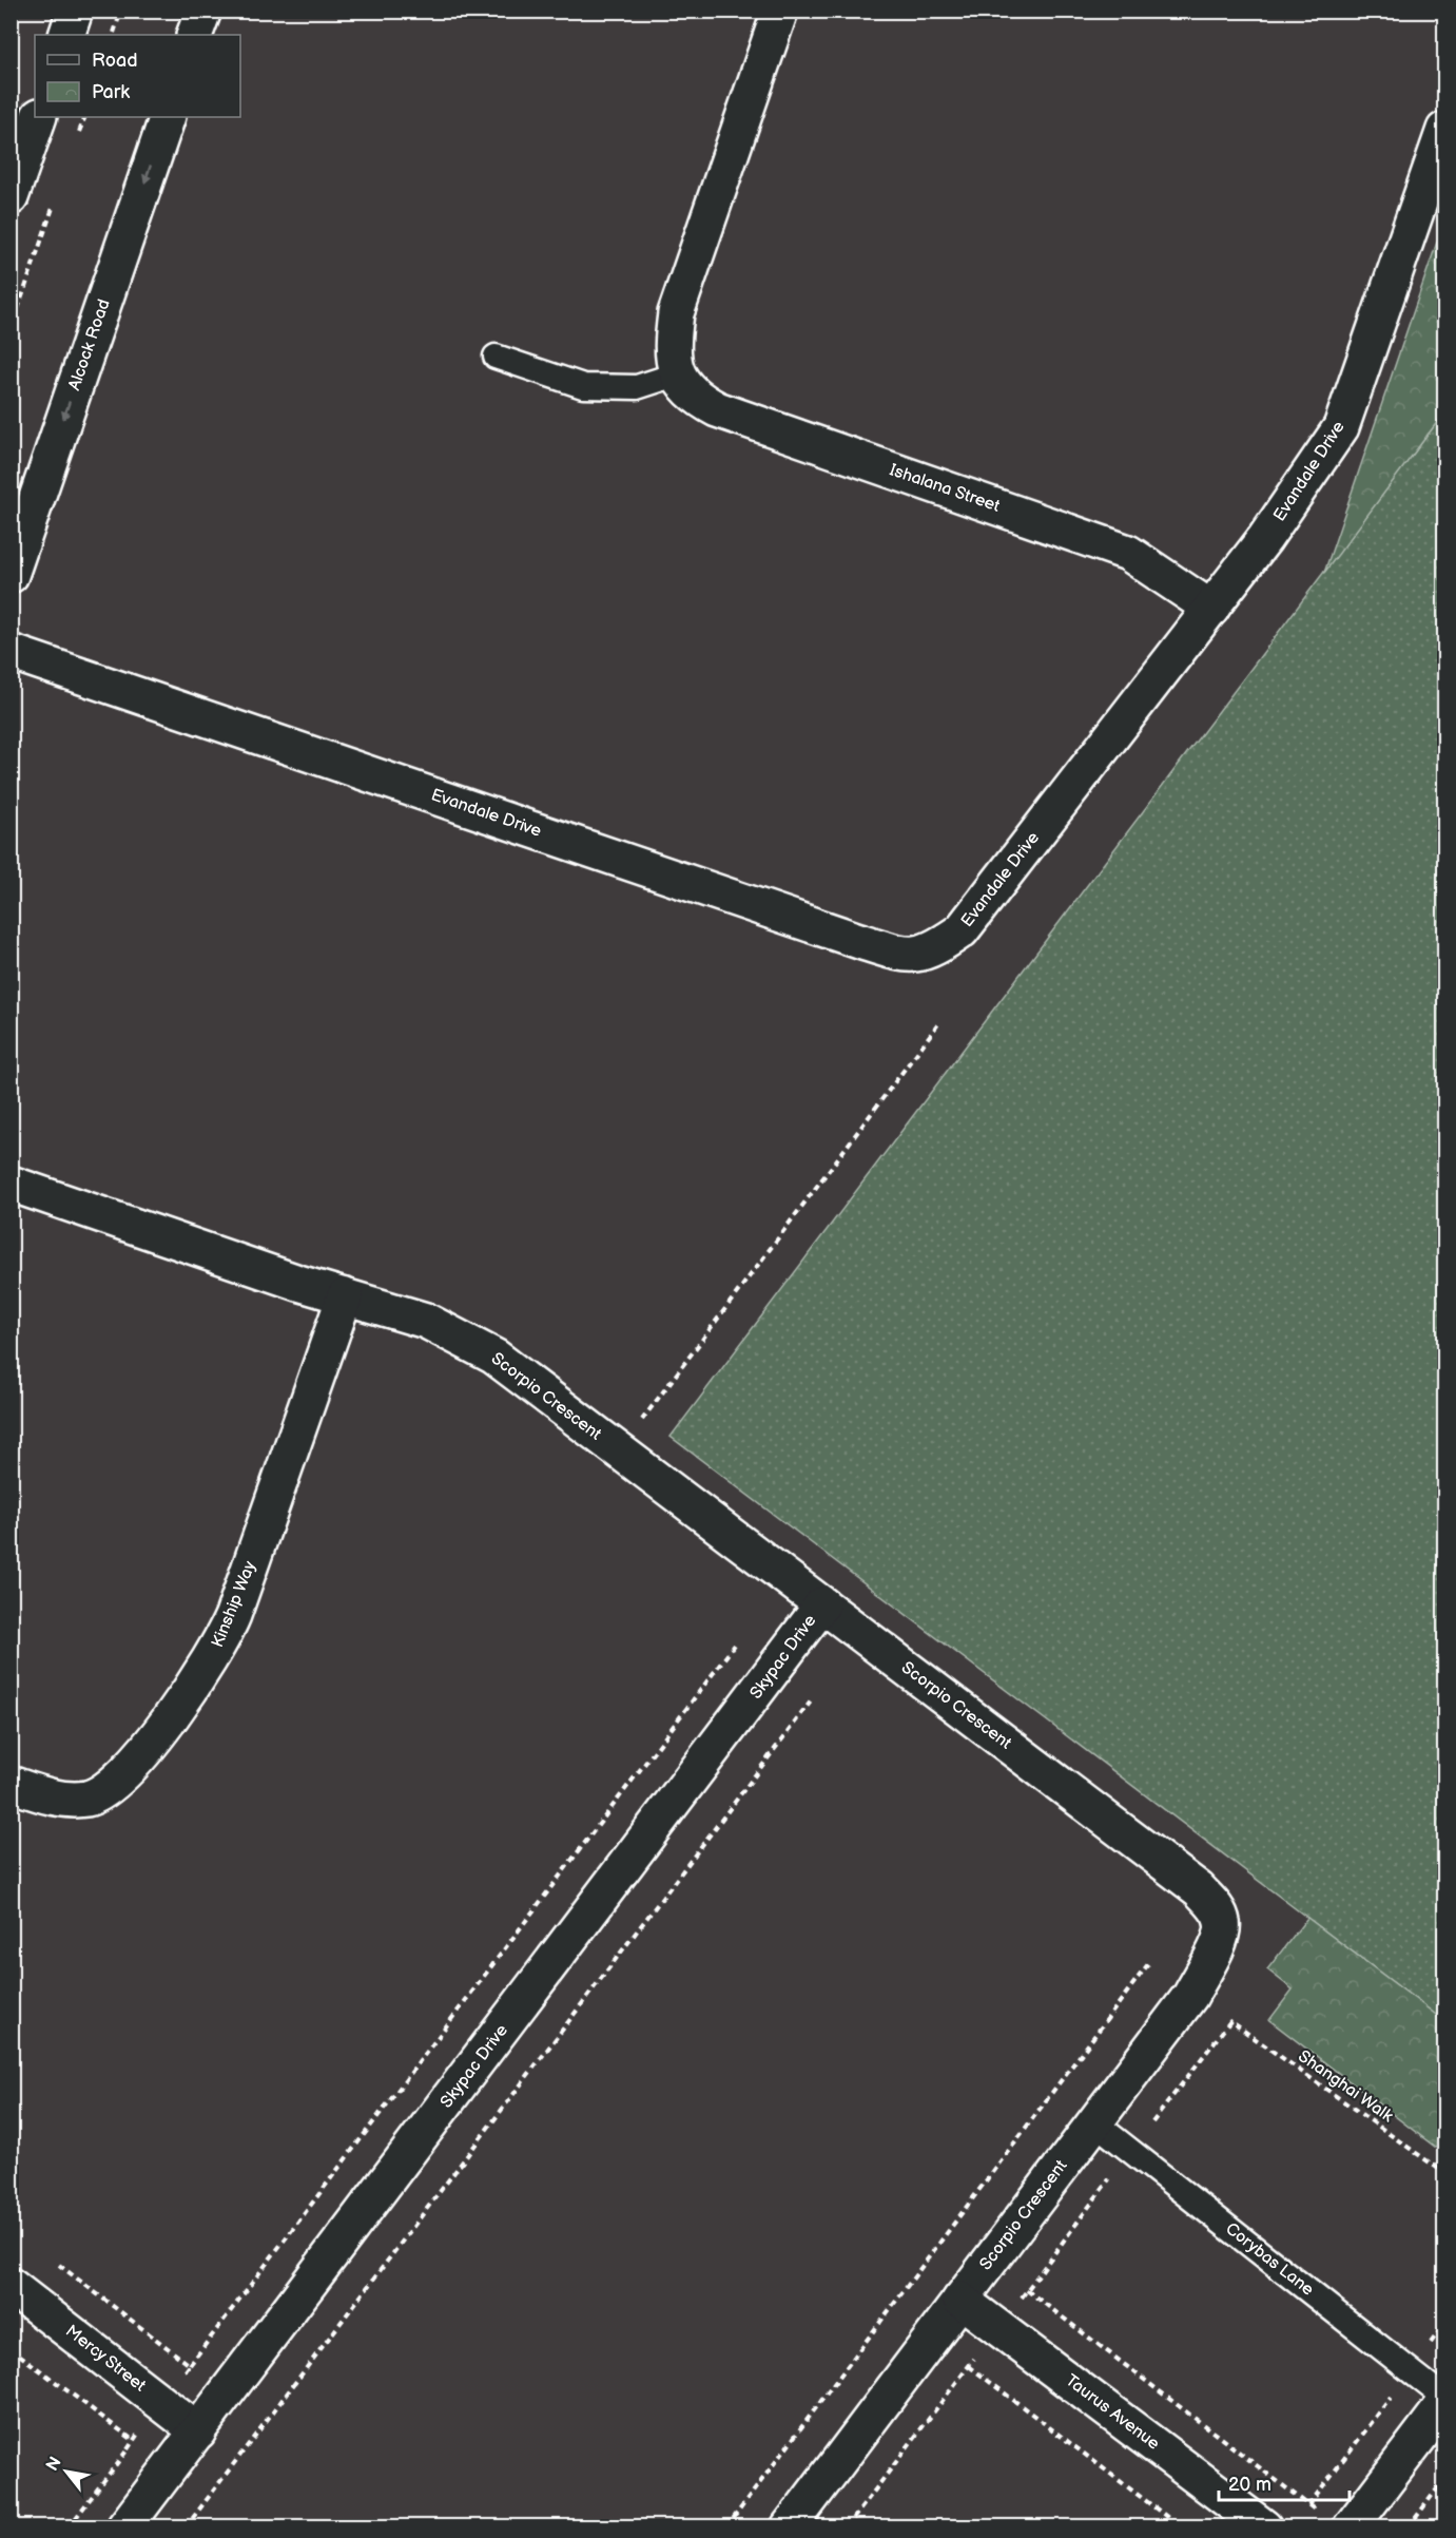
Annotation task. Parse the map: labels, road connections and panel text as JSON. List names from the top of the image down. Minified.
{"streets":{"street":["Alcock Road","Evandale Drive","Ishalana Street","Scorpio Crescent","Kinship Way","Skypac Drive","Mercy Street","Taurus Avenue"],"lane":["Corybas Lane"],"path":["Shanghai Walk"]},"crossings":[["Evandale Drive","Ishalana Street"],["Scorpio Crescent","Kinship Way"],["Scorpio Crescent","Skypac Drive"],["Scorpio Crescent","Corybas Lane"],["Scorpio Crescent","Taurus Avenue"],["Skypac Drive","Mercy Street"],["Shanghai Walk","Corybas Lane"]],"one_way":["Alcock Road"],"legend":["Road","Park"],"scale_bar":"20 m","north":"top left"}
